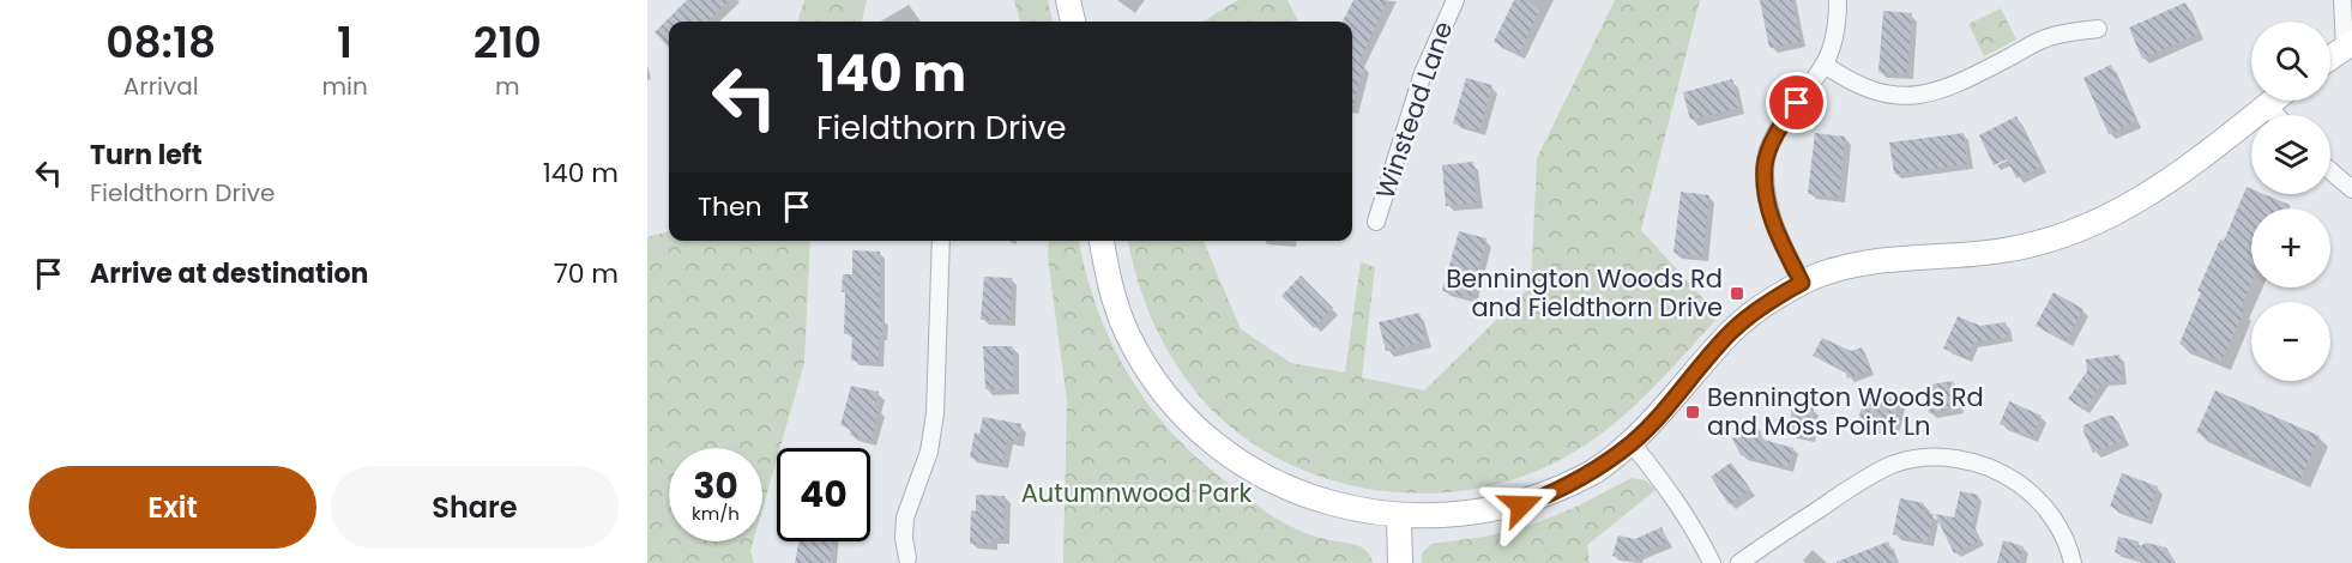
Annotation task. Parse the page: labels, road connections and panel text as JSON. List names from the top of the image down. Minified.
{"streets":{"street":["Winstead Lane"]},"parks":["Autumnwood Park"],"places":{"transit":["Bennington Woods Rd and Fieldthorn Drive","Bennington Woods Rd and Moss Point Ln"]},"page":{"eta":["08:18","Arrival","1","min","210","m"],"map_buttons":["+","−"],"turn":["140 m","Fieldthorn Drive"],"list":[{"name":"Turn left","note":"Fieldthorn Drive","value":"140 m"},{"name":"Arrive at destination","value":"70 m"}],"then":"Then","speed":"30 km/h","limit":"40","buttons":["Exit","Share"]}}
